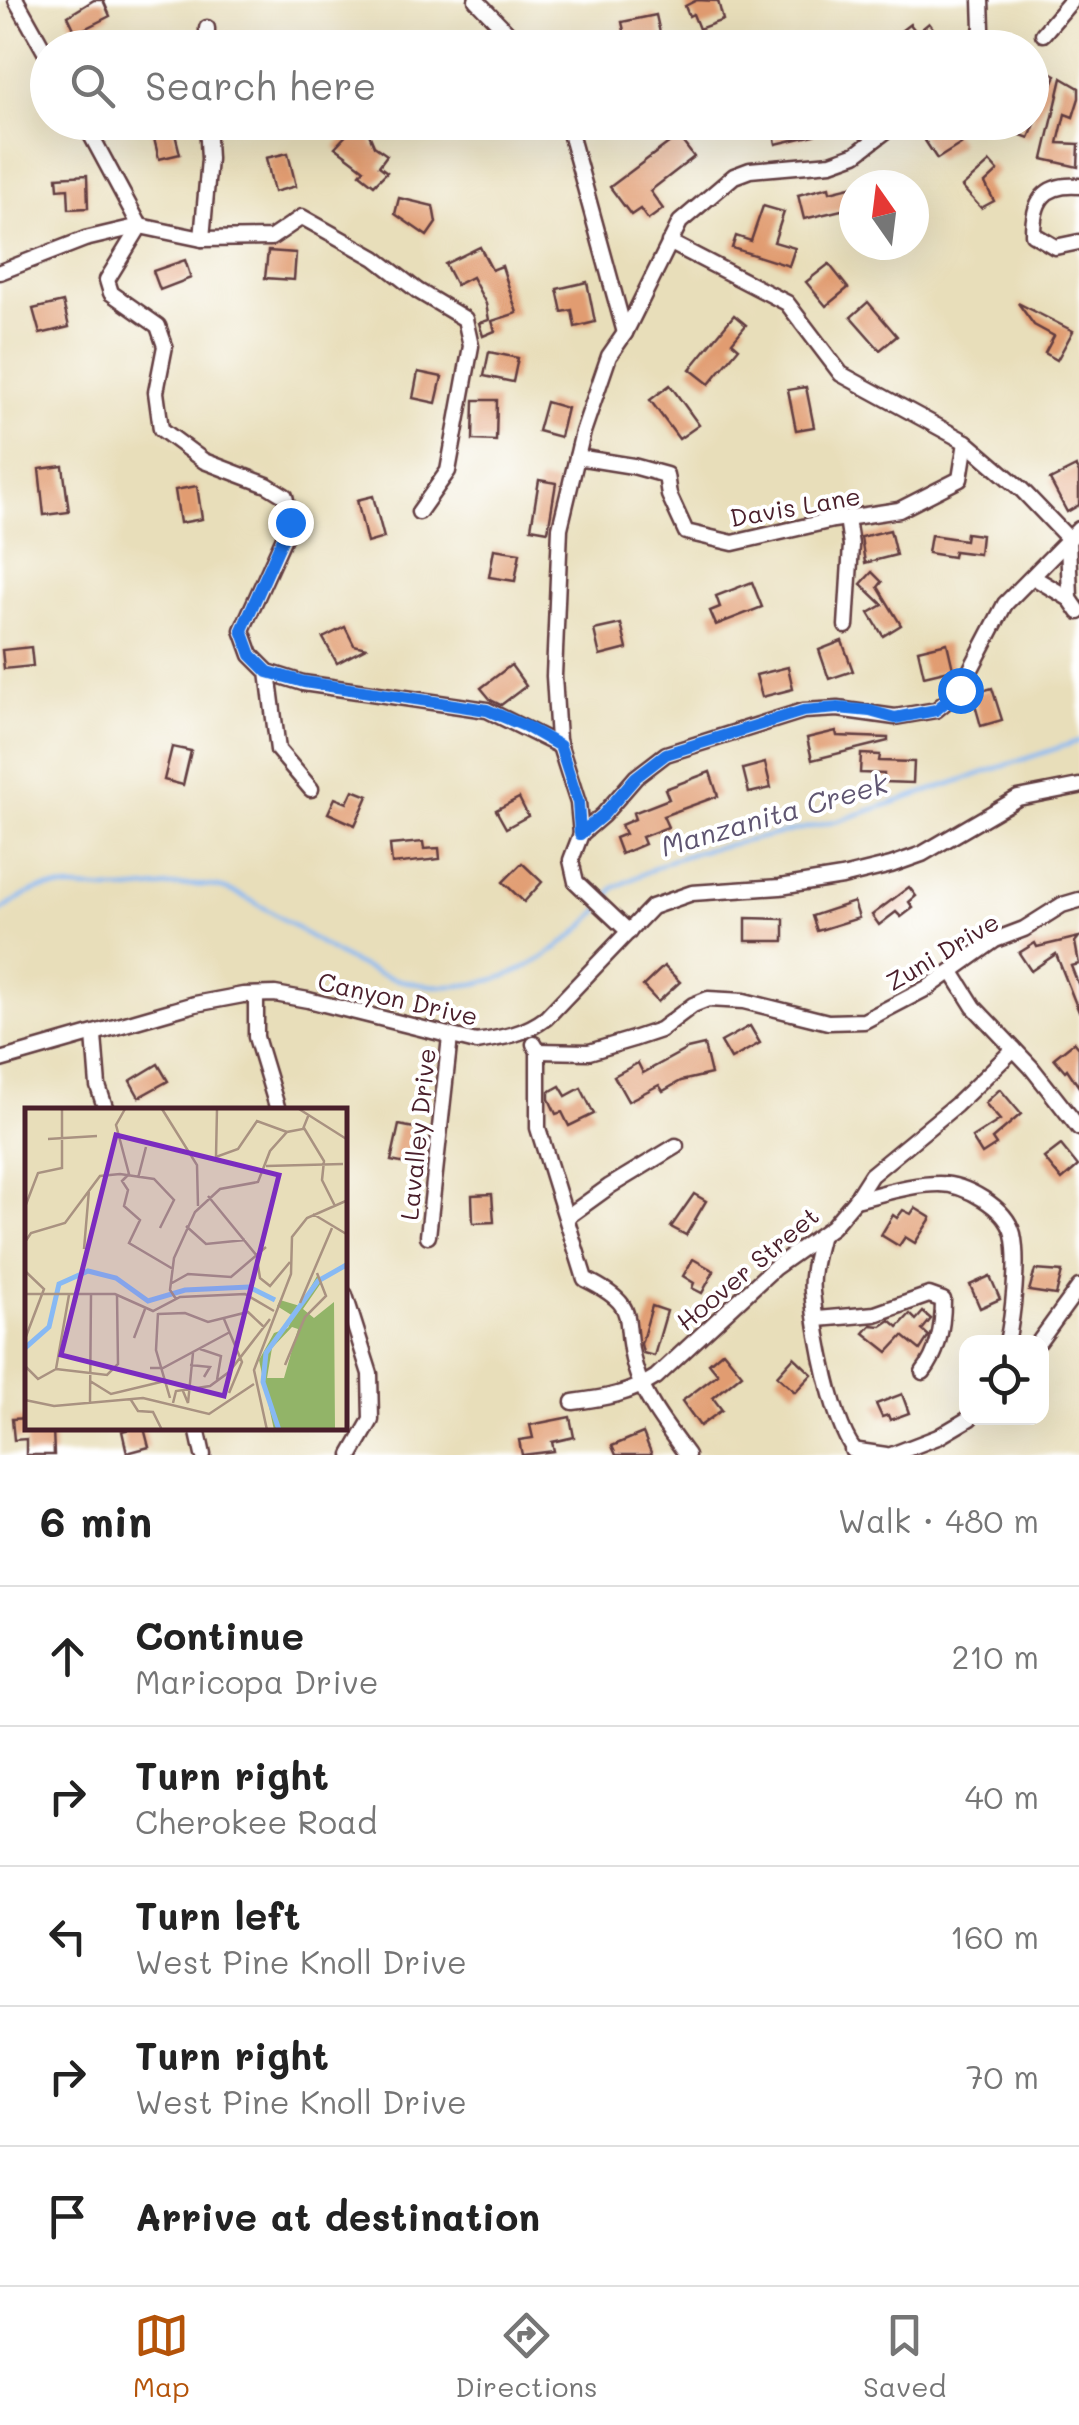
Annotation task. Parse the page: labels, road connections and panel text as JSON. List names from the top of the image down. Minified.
{"streets":{"street":["Davis Lane","Zuni Drive","Canyon Drive","Lavalley Drive","Hoover Street"]},"crossings":[["Canyon Drive","Lavalley Drive"]],"water":["Manzanita Creek"],"north":"top","page":{"search":"Search here","heading":["6 min","Walk · 480 m"],"list":[["Continue","Maricopa Drive","210 m"],["Turn right","Cherokee Road","40 m"],["Turn left","West Pine Knoll Drive","160 m"],["Turn right","West Pine Knoll Drive","70 m"],"Arrive at destination"],"nav":["Map","Directions","Saved"]}}
